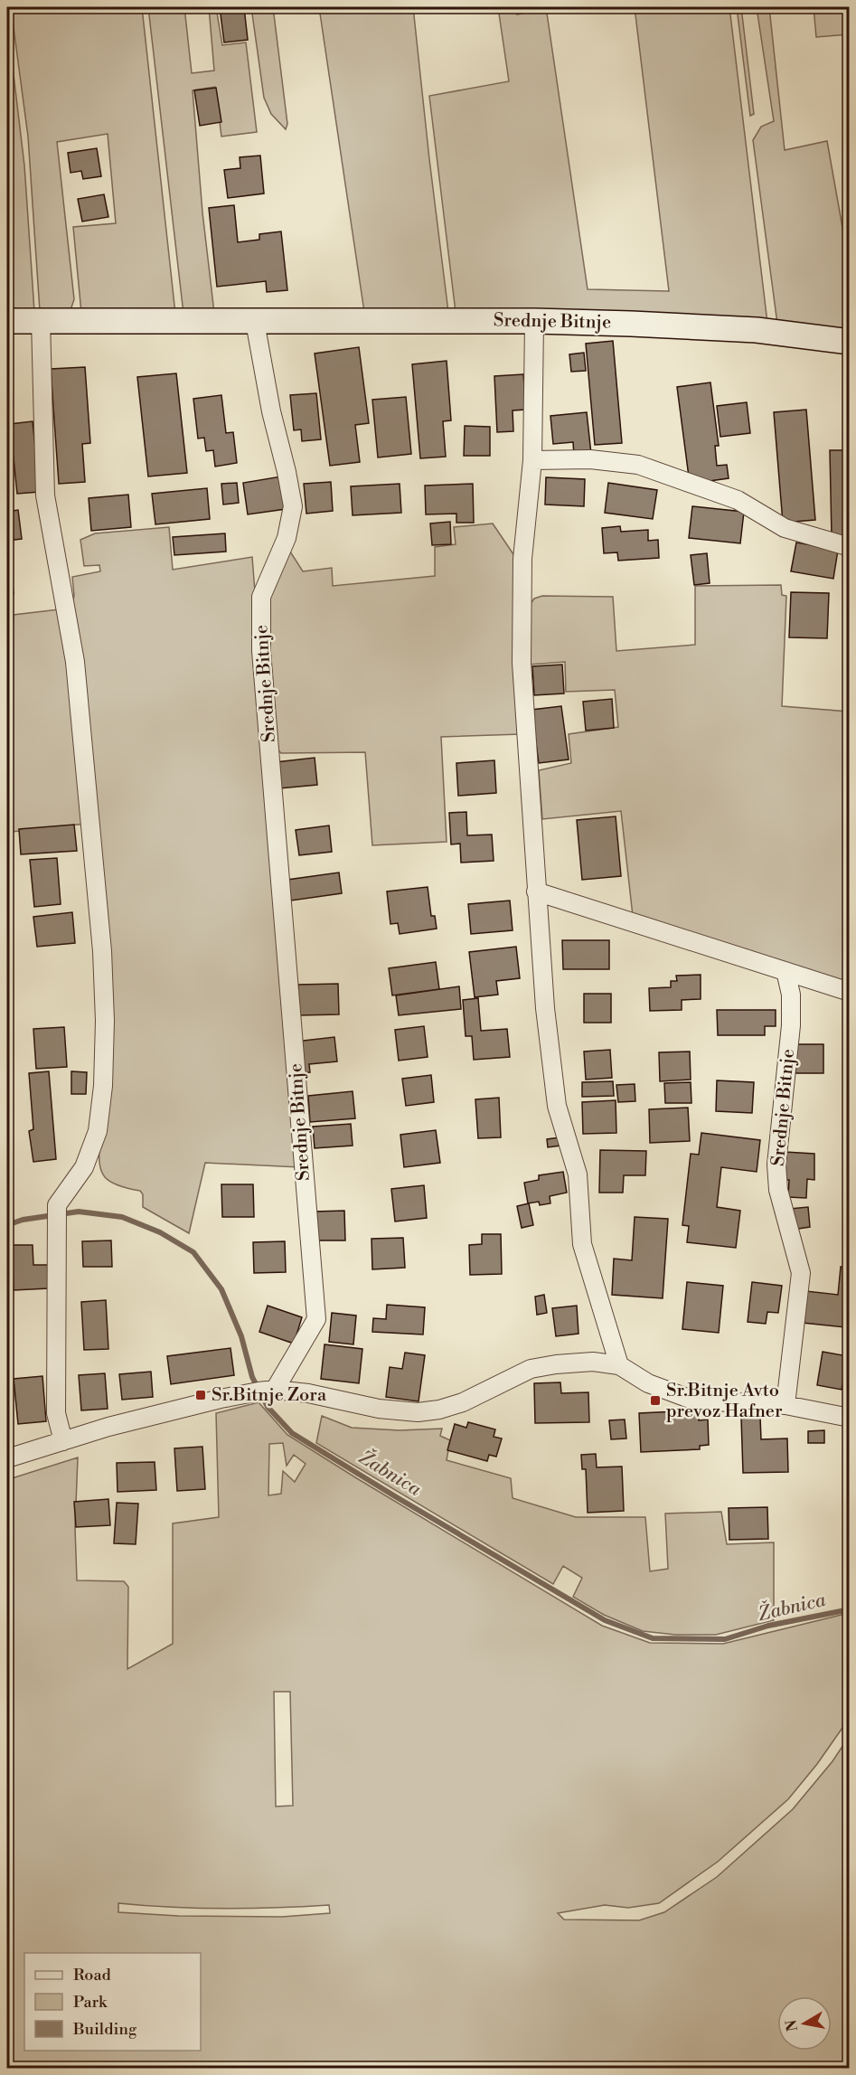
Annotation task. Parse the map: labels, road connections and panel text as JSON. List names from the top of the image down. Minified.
{"streets":{"main road":["Srednje Bitnje"]},"water":["Žabnica"],"places":{"transit":["Sr.Bitnje Zora","Sr.Bitnje Avto prevoz Hafner"]},"legend":["Road","Park","Building"],"north":"left"}
